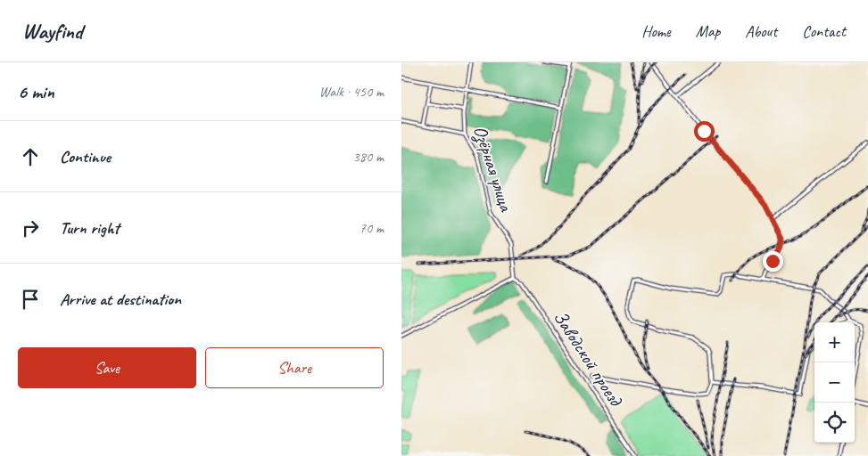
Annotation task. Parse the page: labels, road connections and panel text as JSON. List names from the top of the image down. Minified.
{"streets":{"street":["Озёрная улица","Заводской проезд"]},"crossings":[["Озёрная улица","Заводской проезд"]],"page":{"header":"Wayfind","nav":["Home","Map","About","Contact"],"heading":["6 min","Walk · 450 m"],"list":[["Continue","380 m"],["Turn right","70 m"],"Arrive at destination"],"map_buttons":["+","−"],"buttons":["Save","Share"]}}
